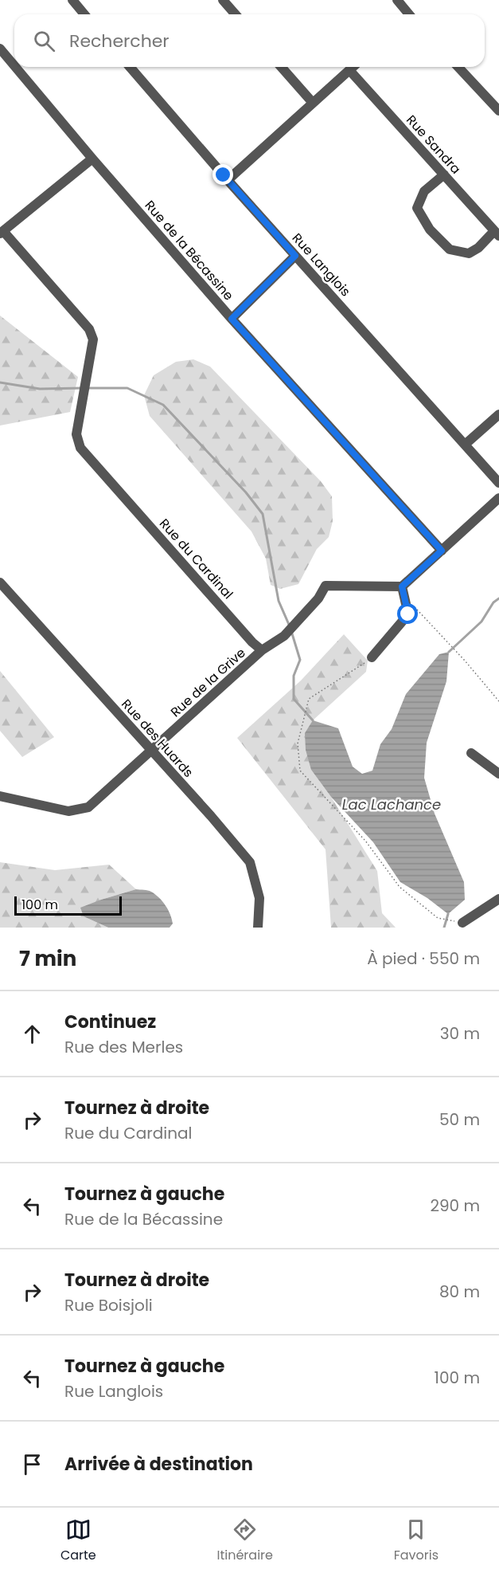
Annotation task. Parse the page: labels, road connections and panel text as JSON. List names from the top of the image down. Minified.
{"streets":{"street":["Rue Sandra","Rue de la Bécassine","Rue Langlois","Rue du Cardinal","Rue de la Grive","Rue des Huards"]},"crossings":[["Rue du Cardinal","Rue de la Grive"],["Rue de la Grive","Rue des Huards"]],"water":["Lac Lachance"],"scale_bar":"100 m","page":{"search":"Rechercher","scale":"100 m","heading":["7 min","À pied · 550 m"],"list":[["Continuez","Rue des Merles","30 m"],["Tournez à droite","Rue du Cardinal","50 m"],["Tournez à gauche","Rue de la Bécassine","290 m"],["Tournez à droite","Rue Boisjoli","80 m"],["Tournez à gauche","Rue Langlois","100 m"],"Arrivée à destination"],"nav":["Carte","Itinéraire","Favoris"]}}
